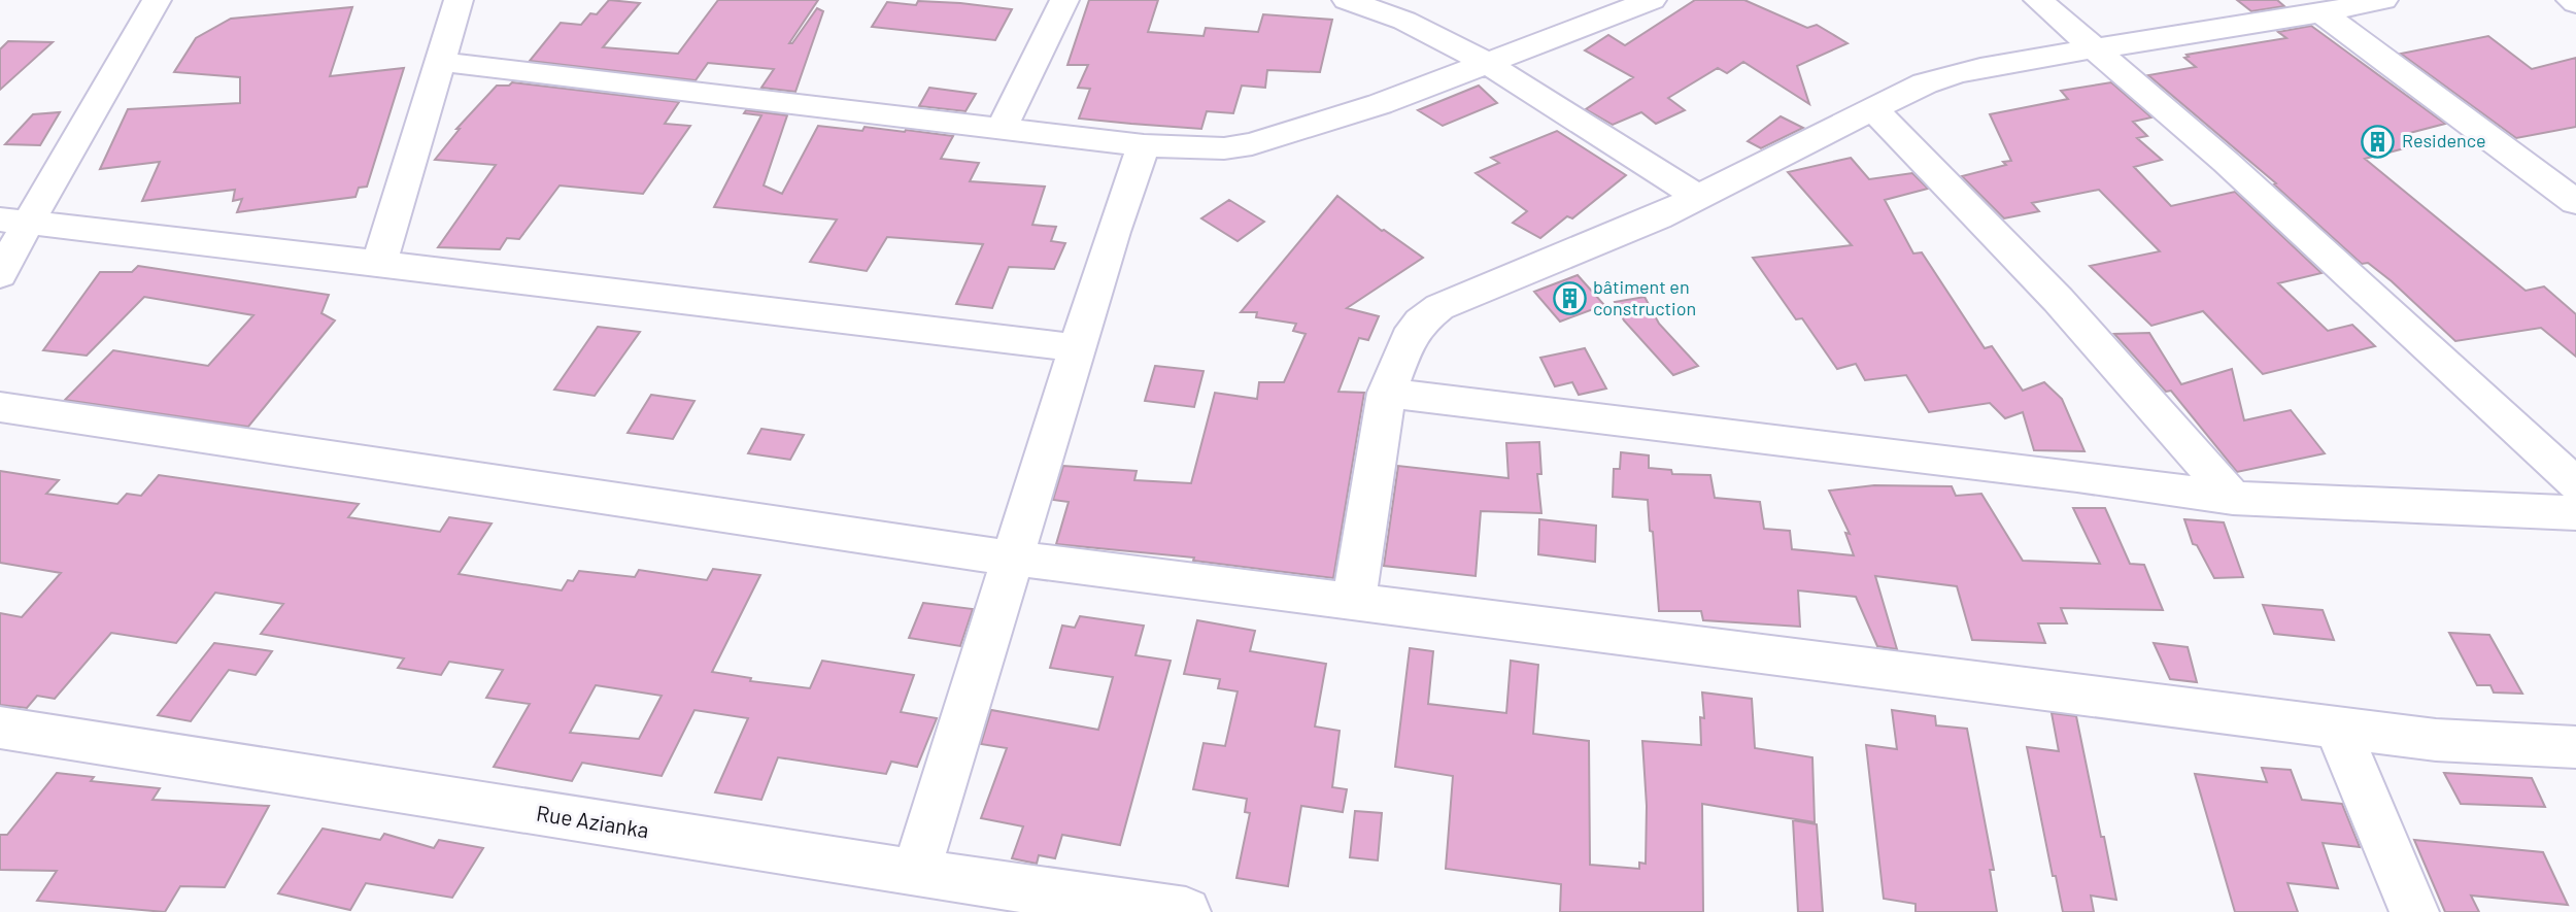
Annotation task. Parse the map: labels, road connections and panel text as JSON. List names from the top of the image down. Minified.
{"streets":{"street":["Rue Azianka"]},"places":{"building":["Residence","bâtiment en construction"]}}
